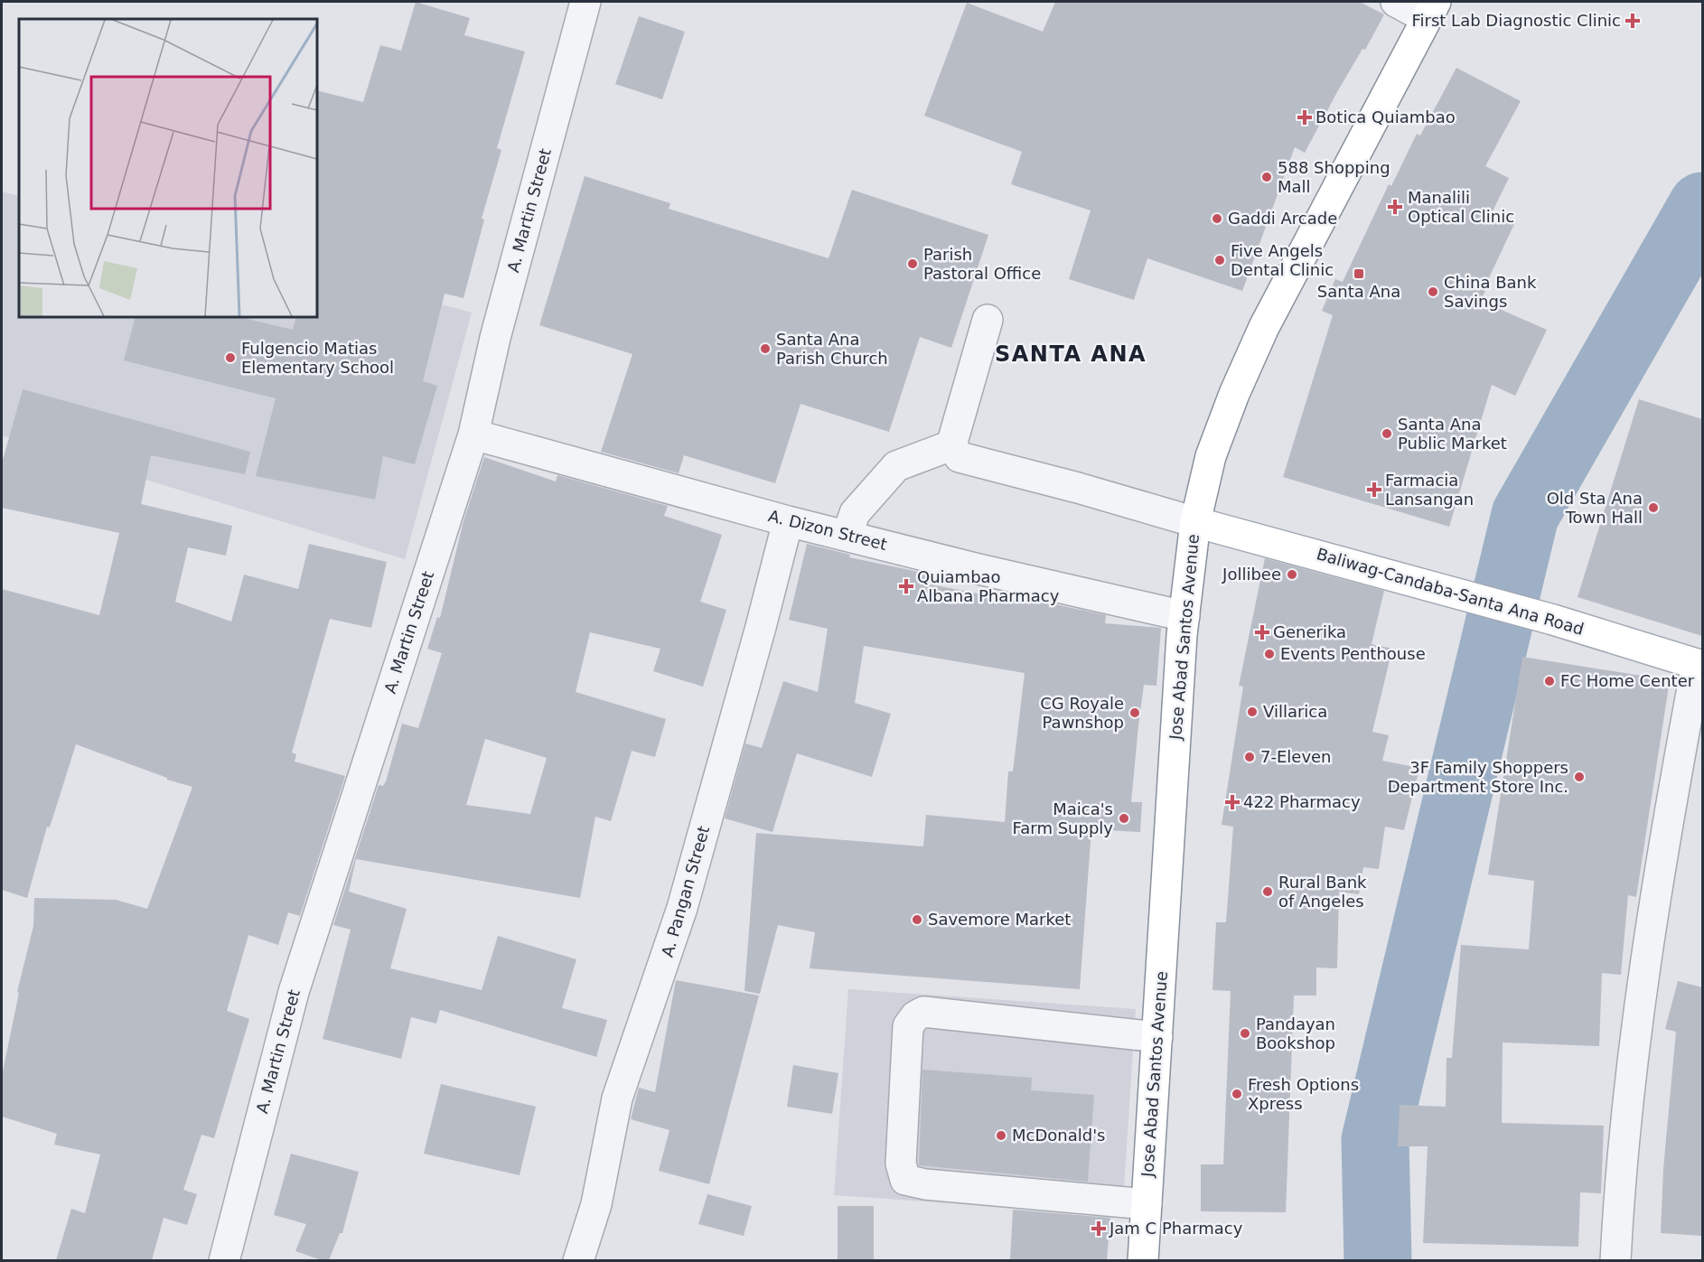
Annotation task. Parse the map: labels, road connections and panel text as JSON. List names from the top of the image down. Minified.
{"streets":{"main road":["Baliwag-Candaba-Santa Ana Road","Jose Abad Santos Avenue"],"street":["A. Martin Street","A. Dizon Street","A. Pangan Street"]},"crossings":[["A. Martin Street","A. Dizon Street"],["A. Dizon Street","Jose Abad Santos Avenue"],["A. Dizon Street","A. Pangan Street"],["Baliwag-Candaba-Santa Ana Road","Jose Abad Santos Avenue"]],"districts":["SANTA ANA"],"places":{"health":["First Lab Diagnostic Clinic","Botica Quiambao","Manalili Optical Clinic","Farmacia Lansangan","Quiambao Albana Pharmacy","Generika","422 Pharmacy","Jam C Pharmacy"],"other":["588 Shopping Mall","Gaddi Arcade","Five Angels Dental Clinic","Parish Pastoral Office","China Bank Savings","Santa Ana Parish Church","Fulgencio Matias Elementary School","Santa Ana Public Market","Old Sta Ana Town Hall","Jollibee","Events Penthouse","FC Home Center","Villarica","CG Royale Pawnshop","7-Eleven","3F Family Shoppers Department Store Inc.","Maica's Farm Supply","Rural Bank of Angeles","Savemore Market","Pandayan Bookshop","Fresh Options Xpress","McDonald's"],"transit":["Santa Ana"]}}
